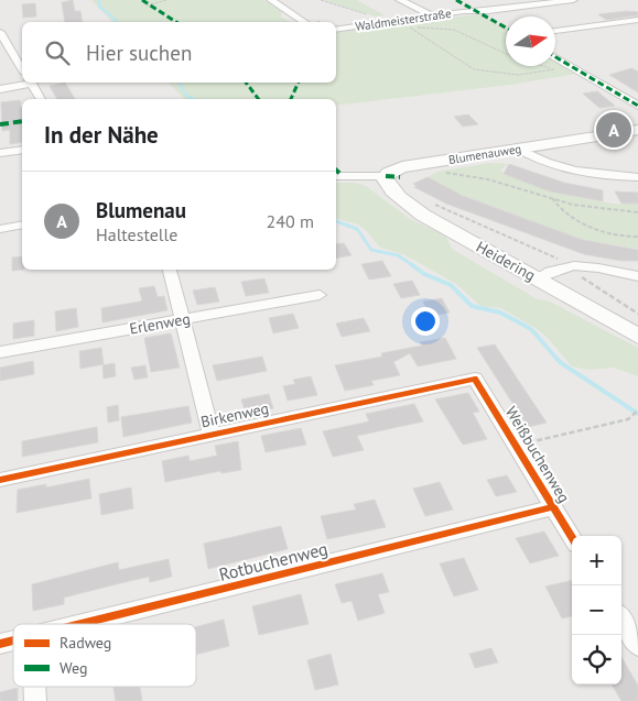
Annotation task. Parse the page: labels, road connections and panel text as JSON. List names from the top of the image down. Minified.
{"streets":{"street":["Waldmeisterstraße","Blumenauweg","Heidering","Erlenweg","Birkenweg","Weißbuchenweg","Rotbuchenweg"]},"crossings":[["Blumenauweg","Heidering"],["Birkenweg","Weißbuchenweg"],["Weißbuchenweg","Rotbuchenweg"]],"legend":["Radweg","Weg"],"north":"right","page":{"search":"Hier suchen","heading":"In der Nähe","pins":"A","list":[{"mark":"A","name":"Blumenau","note":"Haltestelle","value":"240 m"}],"map_buttons":["+","−"]}}
